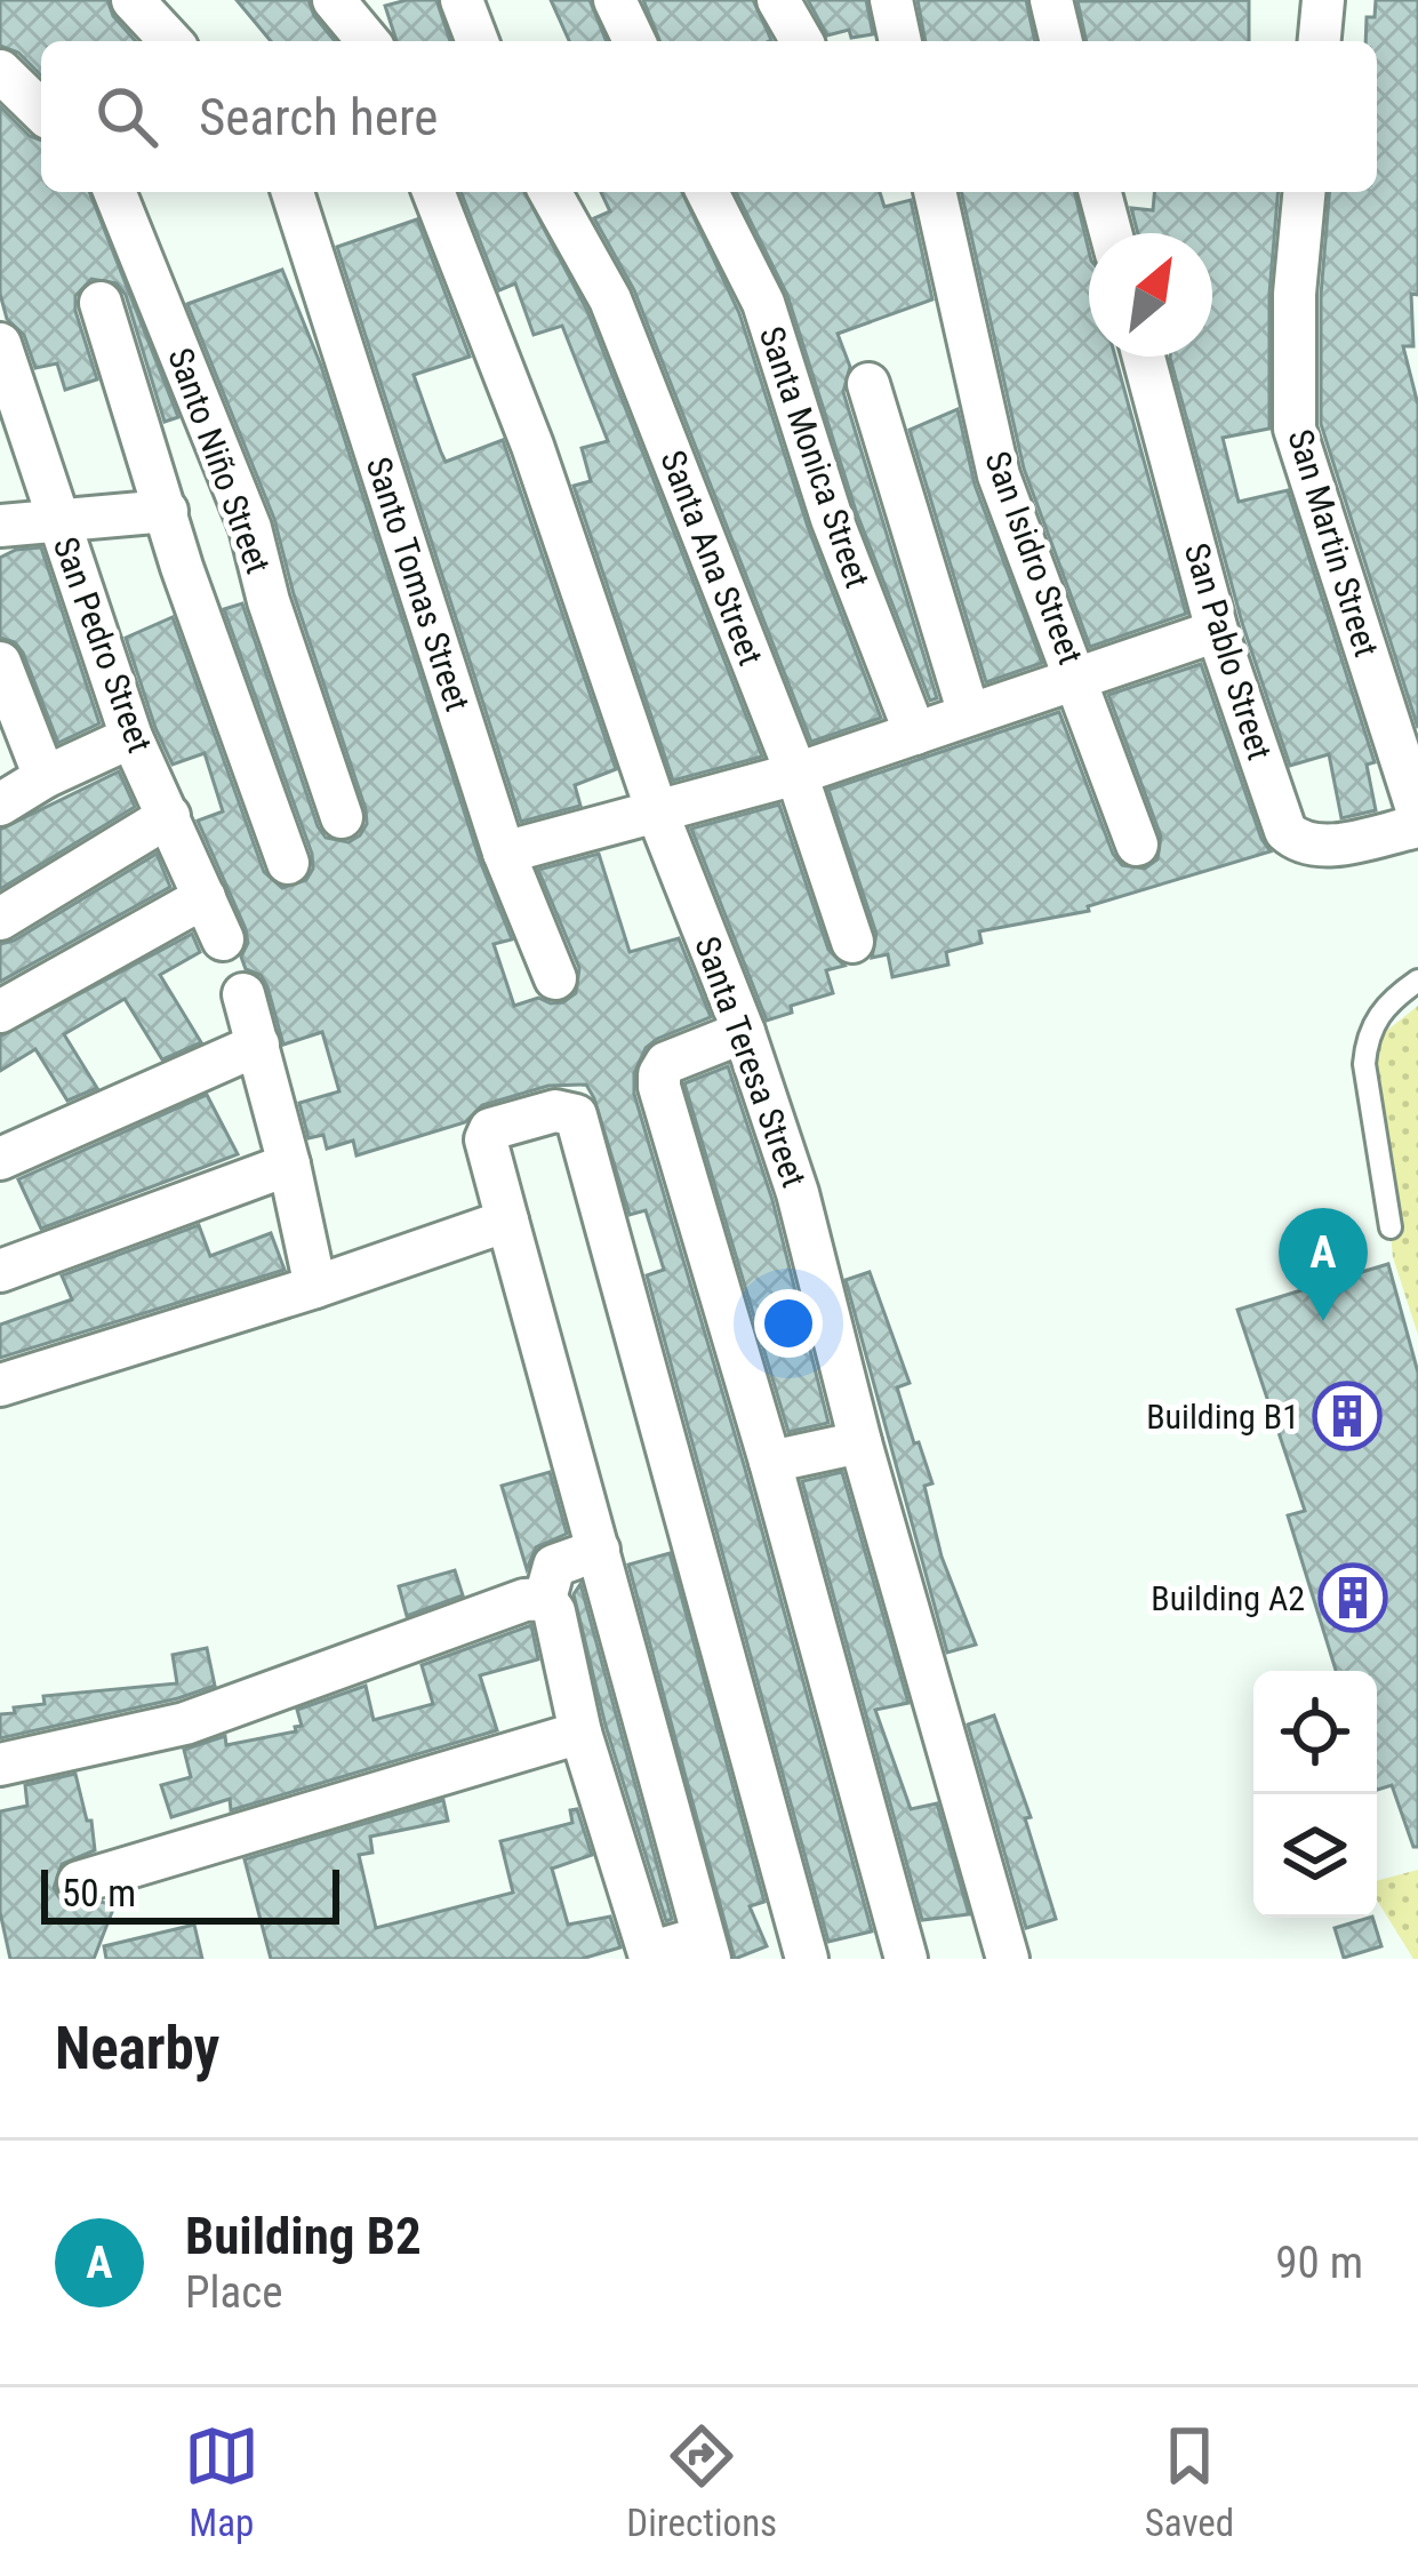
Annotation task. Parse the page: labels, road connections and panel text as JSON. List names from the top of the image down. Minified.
{"streets":{"street":["Santa Monica Street","Santo Niño Street","San Martin Street","Santa Ana Street","San Isidro Street","Santo Tomas Street","San Pedro Street","San Pablo Street","Santa Teresa Street"]},"places":{"building":["Building B1","Building A2"]},"scale_bar":"50 m","north":"top right","page":{"search":"Search here","pins":"A","scale":"50 m","heading":"Nearby","list":[{"mark":"A","name":"Building B2","note":"Place","value":"90 m"}],"nav":["Map","Directions","Saved"]}}
